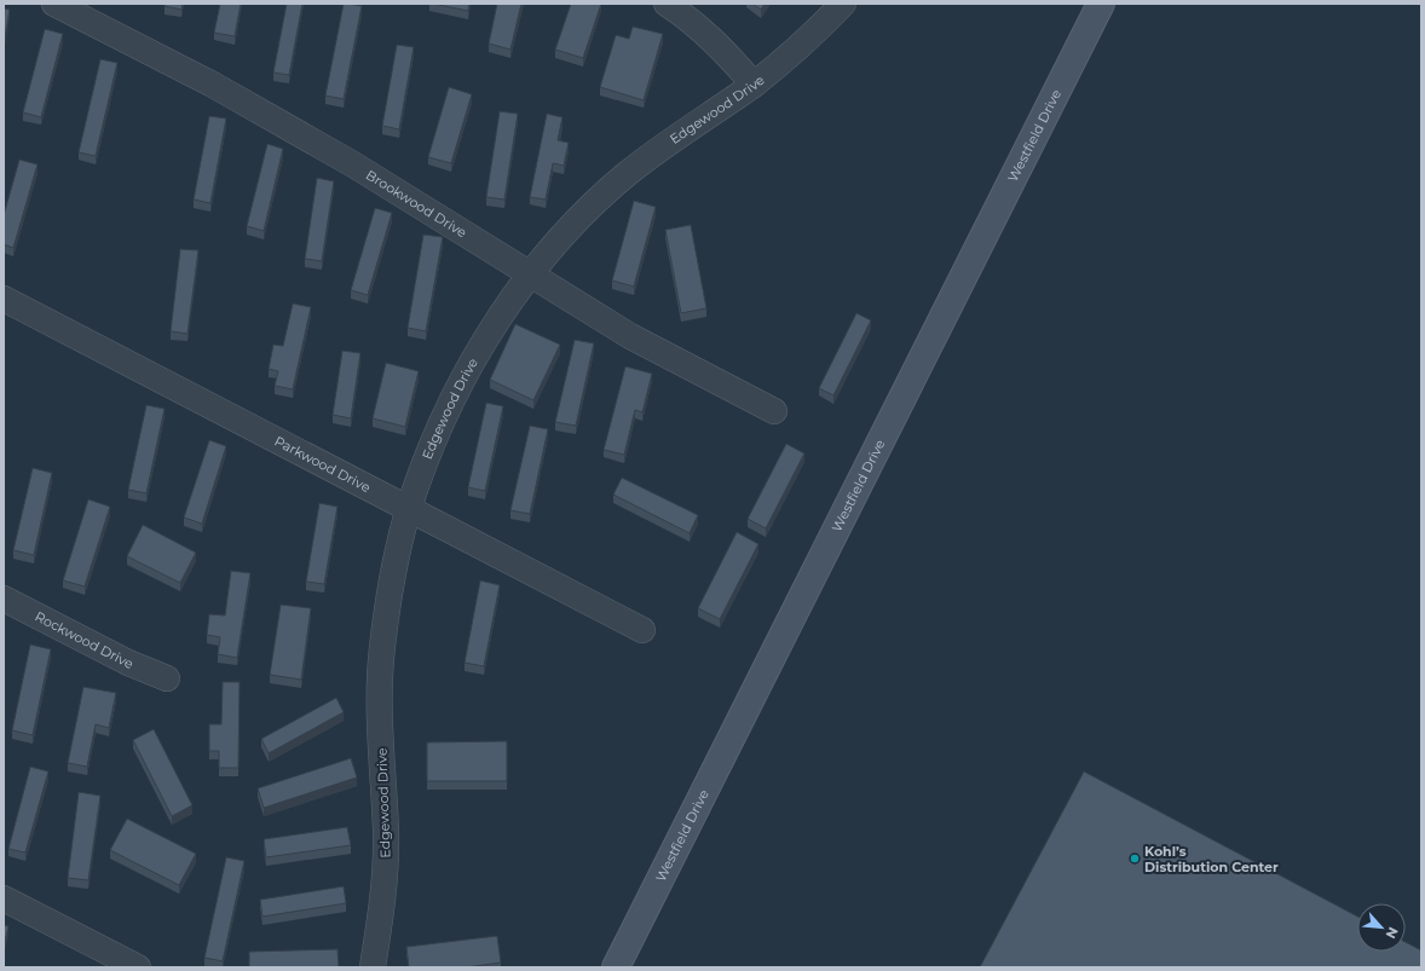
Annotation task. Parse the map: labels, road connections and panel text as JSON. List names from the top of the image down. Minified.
{"streets":{"street":["Edgewood Drive","Westfield Drive","Brookwood Drive","Parkwood Drive","Rockwood Drive"]},"crossings":[["Edgewood Drive","Brookwood Drive"],["Edgewood Drive","Parkwood Drive"]],"places":["Kohl’s Distribution Center"],"north":"bottom right"}
